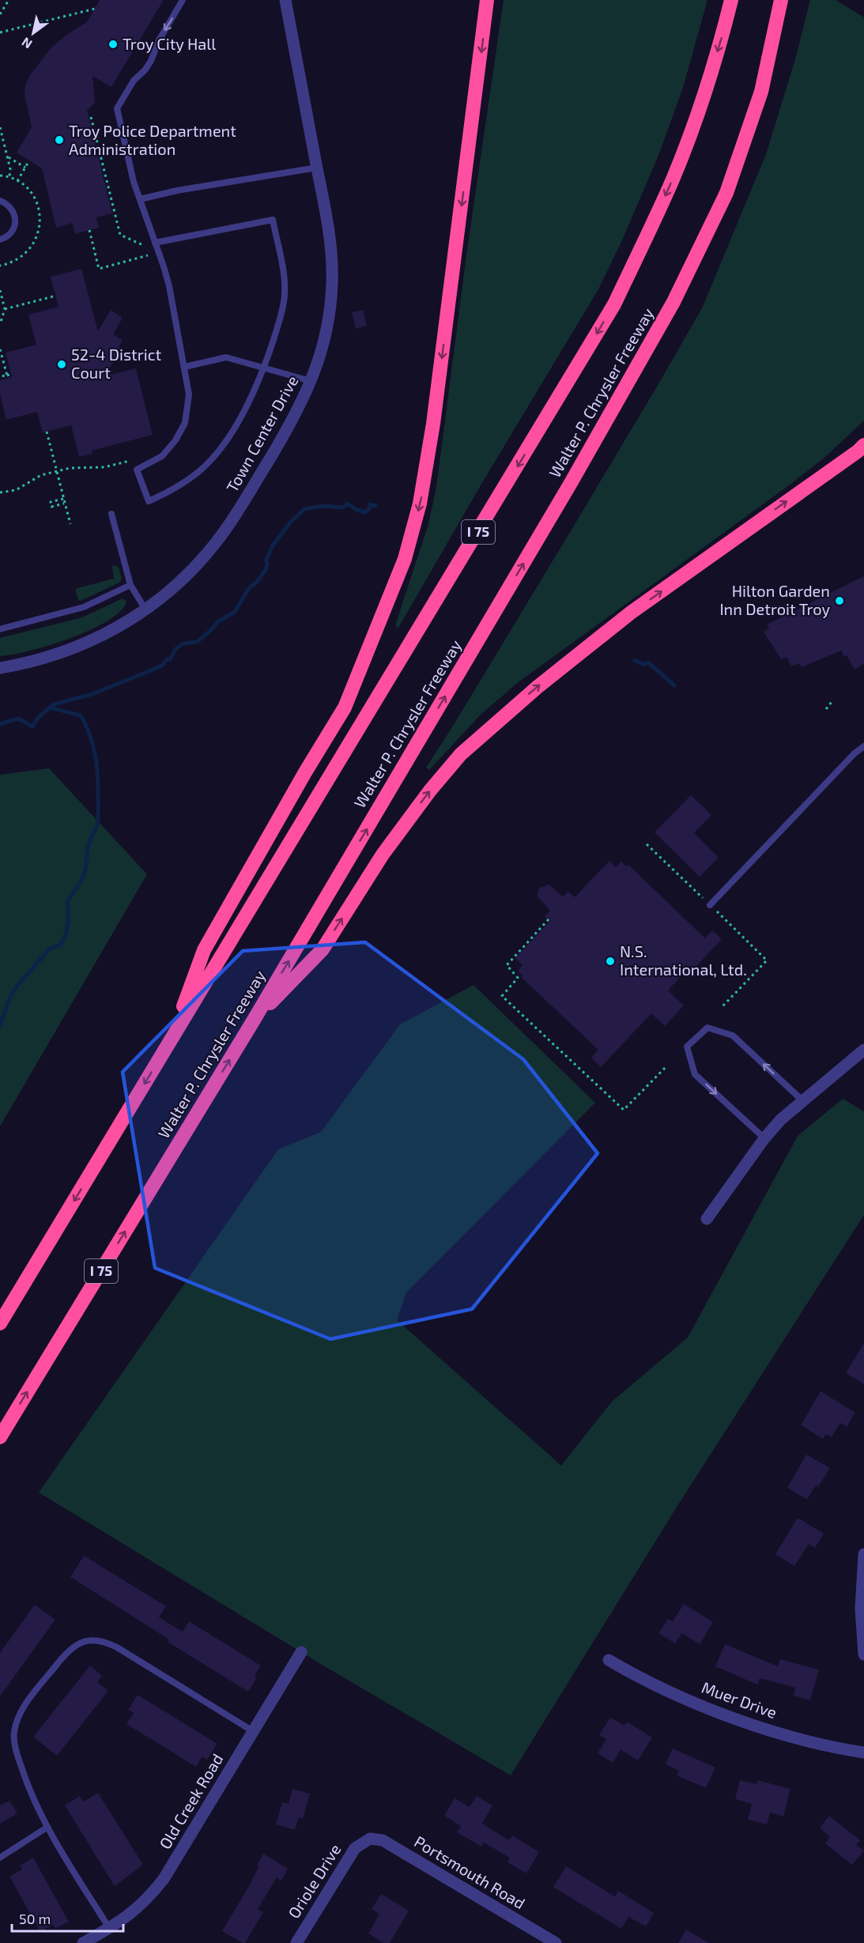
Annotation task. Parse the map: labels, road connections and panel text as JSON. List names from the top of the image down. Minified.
{"streets":{"highway":["Walter P. Chrysler Freeway","I 75"],"street":["Town Center Drive","Muer Drive","Old Creek Road","Portsmouth Road","Oriole Drive"]},"crossings":[["Portsmouth Road","Oriole Drive"]],"places":["Troy City Hall","Troy Police Department Administration","52-4 District Court","Hilton Garden Inn Detroit Troy","N.S. International, Ltd."],"scale_bar":"50 m","north":"bottom left"}
